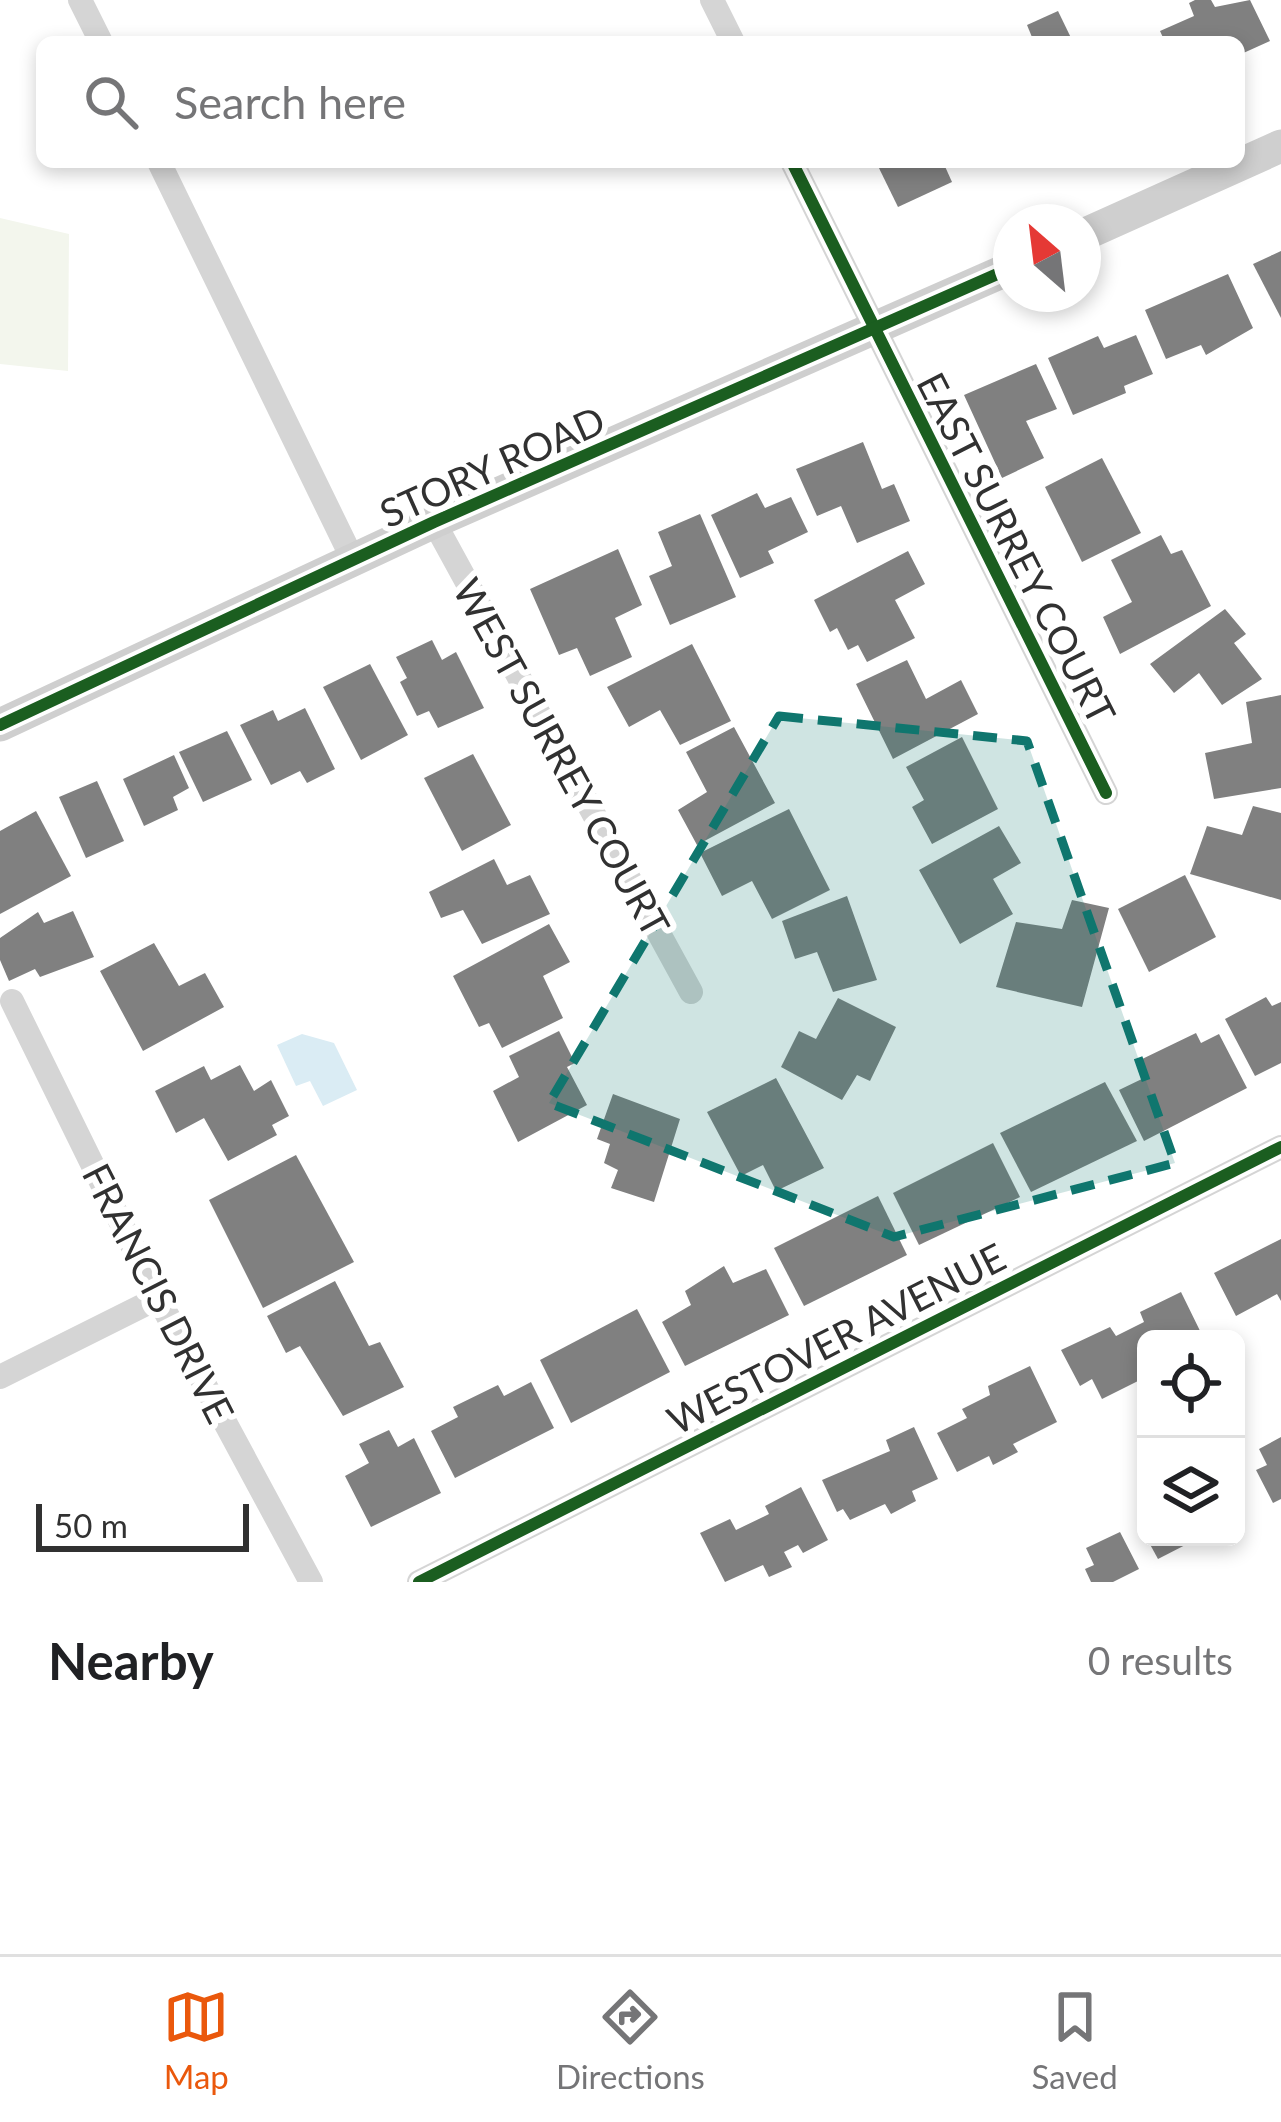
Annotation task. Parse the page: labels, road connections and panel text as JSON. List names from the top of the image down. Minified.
{"streets":{"street":["STORY ROAD","EAST SURREY COURT","WEST SURREY COURT","FRANCIS DRIVE","WESTOVER AVENUE"]},"crossings":[["STORY ROAD","EAST SURREY COURT"],["STORY ROAD","WEST SURREY COURT"]],"scale_bar":"50 m","north":"top left","page":{"search":"Search here","scale":"50 m","heading":["Nearby","0 results"],"nav":["Map","Directions","Saved"]}}
